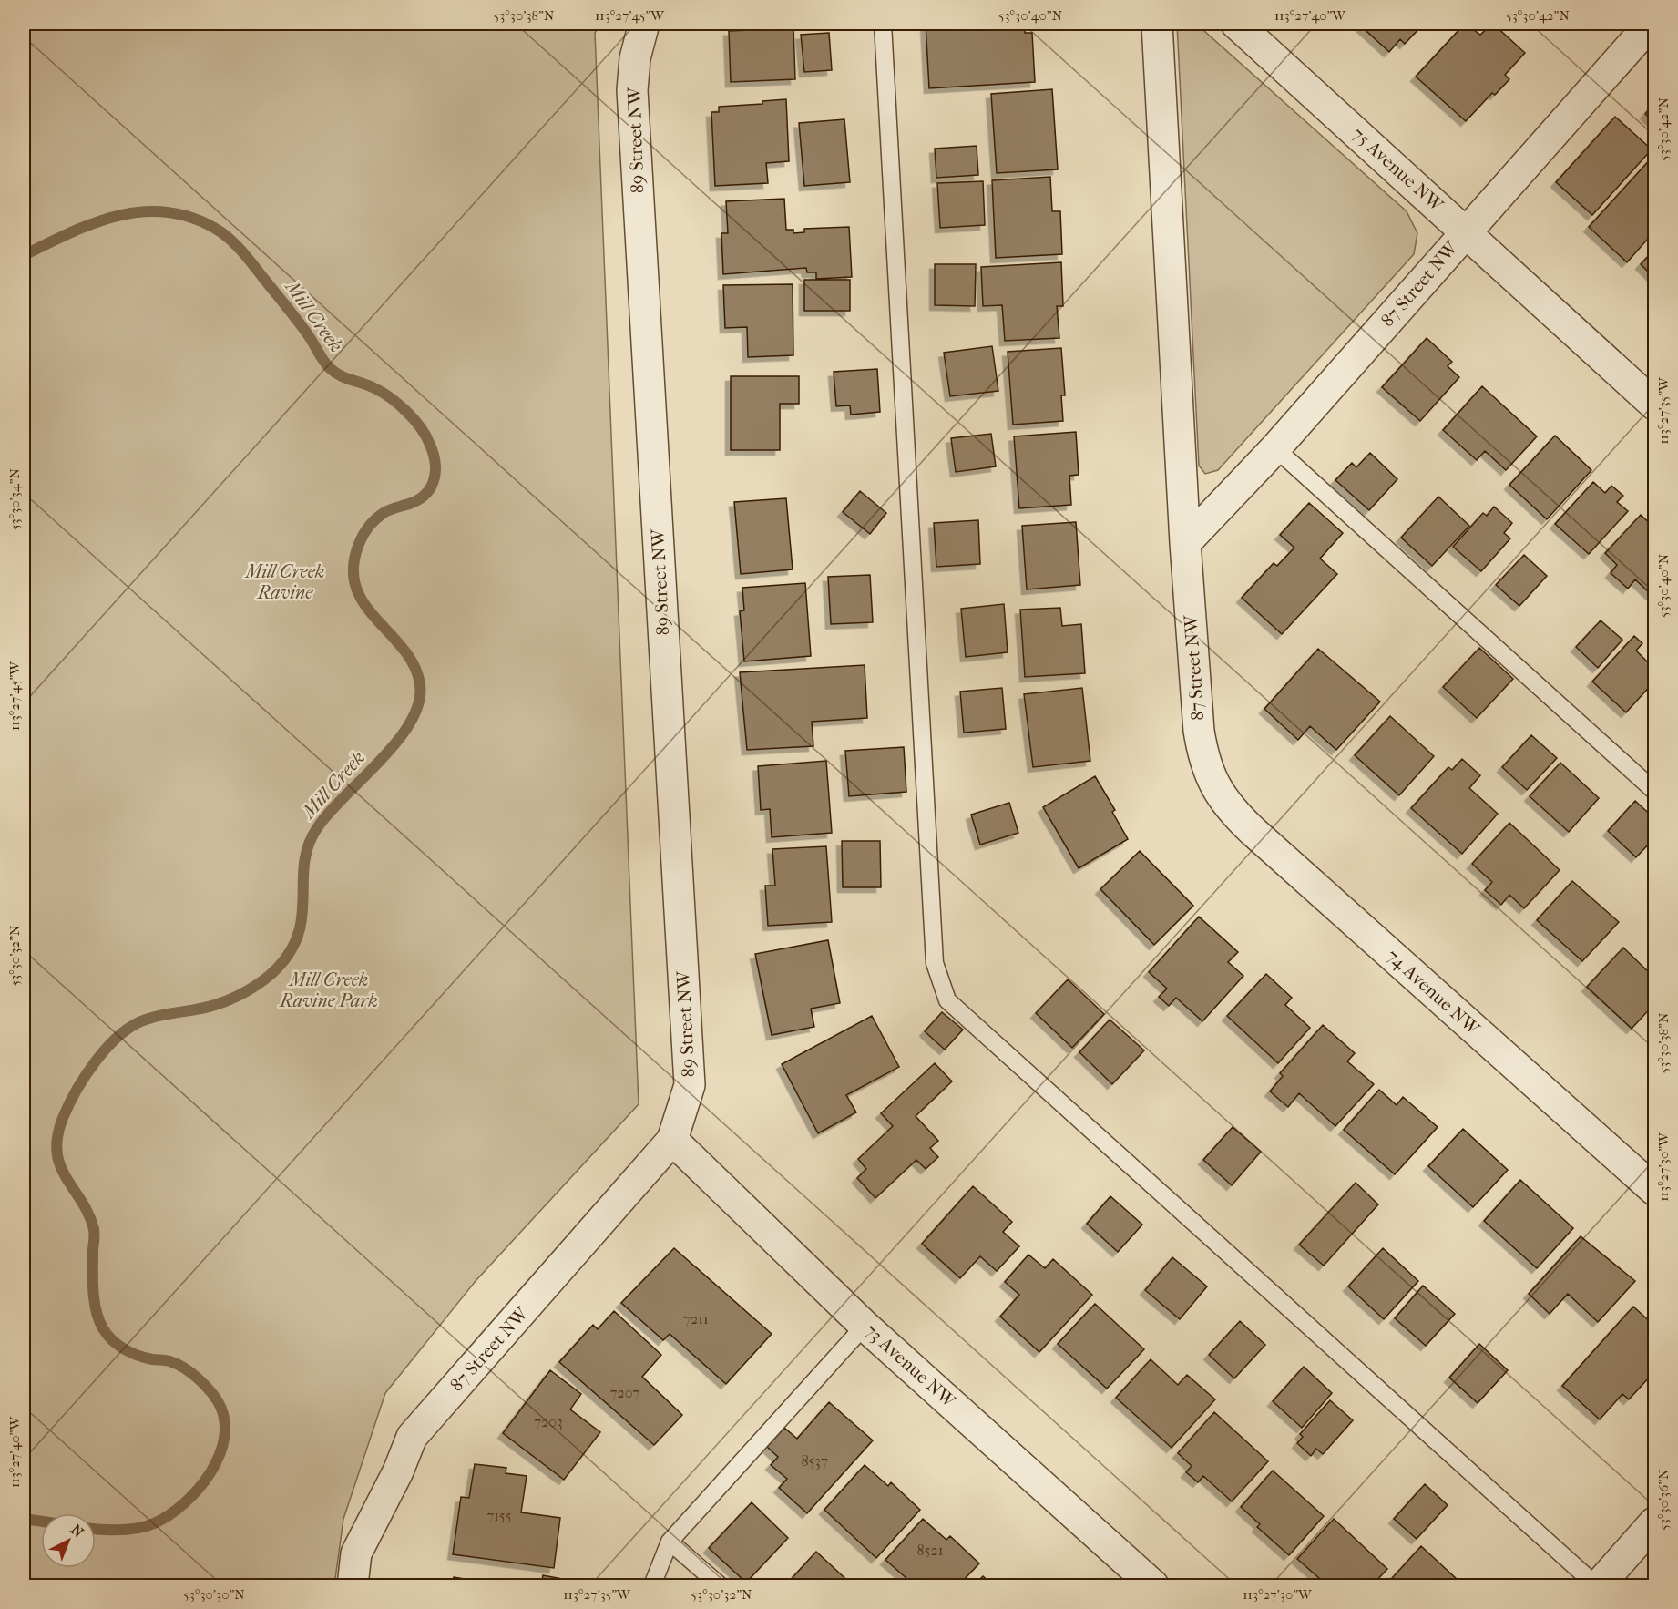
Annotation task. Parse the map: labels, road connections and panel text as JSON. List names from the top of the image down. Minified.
{"streets":{"street":["89 Street NW","75 Avenue NW","87 Street NW","74 Avenue NW","73 Avenue NW"]},"crossings":[["89 Street NW","87 Street NW"],["89 Street NW","73 Avenue NW"],["75 Avenue NW","87 Street NW"],["87 Street NW","74 Avenue NW"],["87 Street NW","73 Avenue NW"]],"water":["Mill Creek"],"parks":["Mill Creek Ravine","Mill Creek Ravine Park"],"house_numbers":["7211","7207","7203","8537","7155","8521"],"north":"top right","coordinates":["53°30'38\"N","113°27'45\"W","53°30'40\"N","113°27'40\"W","53°30'42\"N","113°27'35\"W","53°30'34\"N","53°30'32\"N","113°27'30\"W","53°30'36\"N","53°30'30\"N"]}
